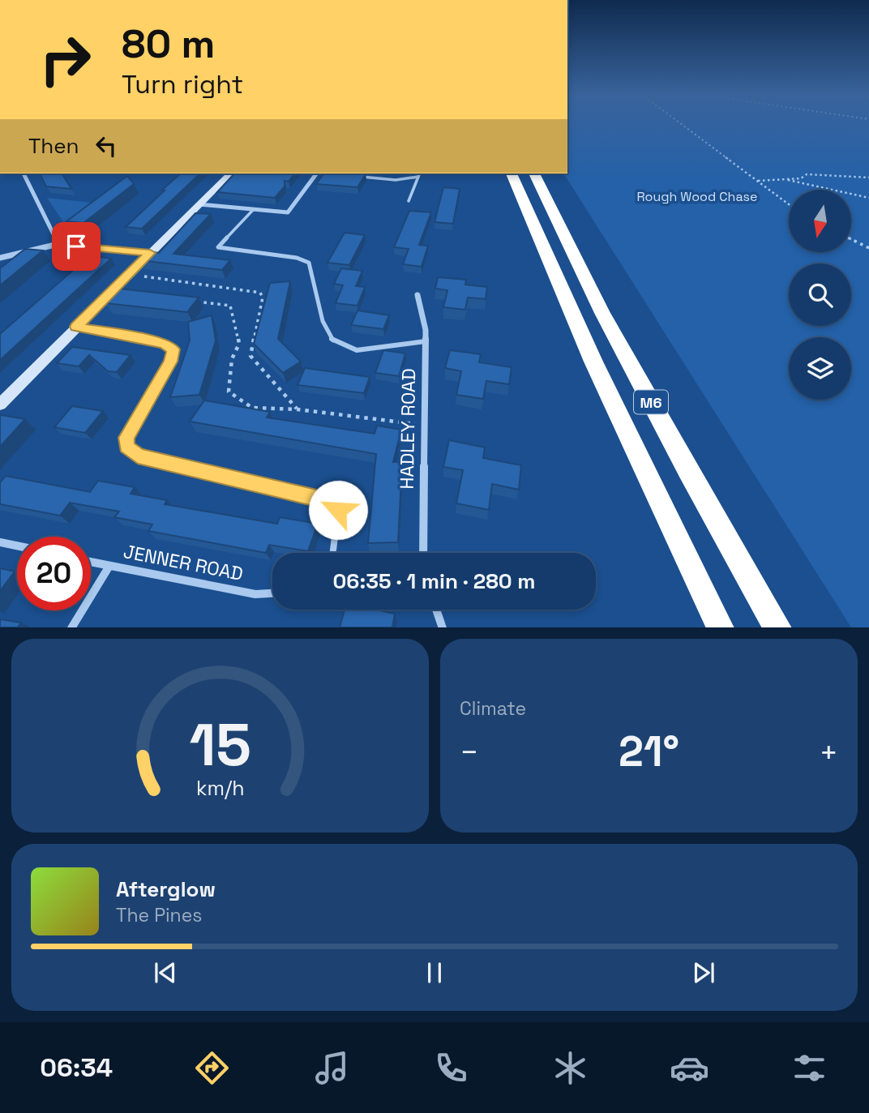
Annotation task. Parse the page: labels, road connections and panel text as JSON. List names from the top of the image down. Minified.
{"streets":{"highway":["M6"],"street":["HADLEY ROAD","JENNER ROAD"]},"parks":["Rough Wood Chase"],"north":"bottom","page":{"turn":["80 m","Turn right"],"then":"Then","limit":"20","trip":"06:35 · 1 min · 280 m","tile":"Climate","heat":["−","21°","+"],"song":["Afterglow","The Pines"],"tabs":"06:34","gauge":["15","km/h"]}}
